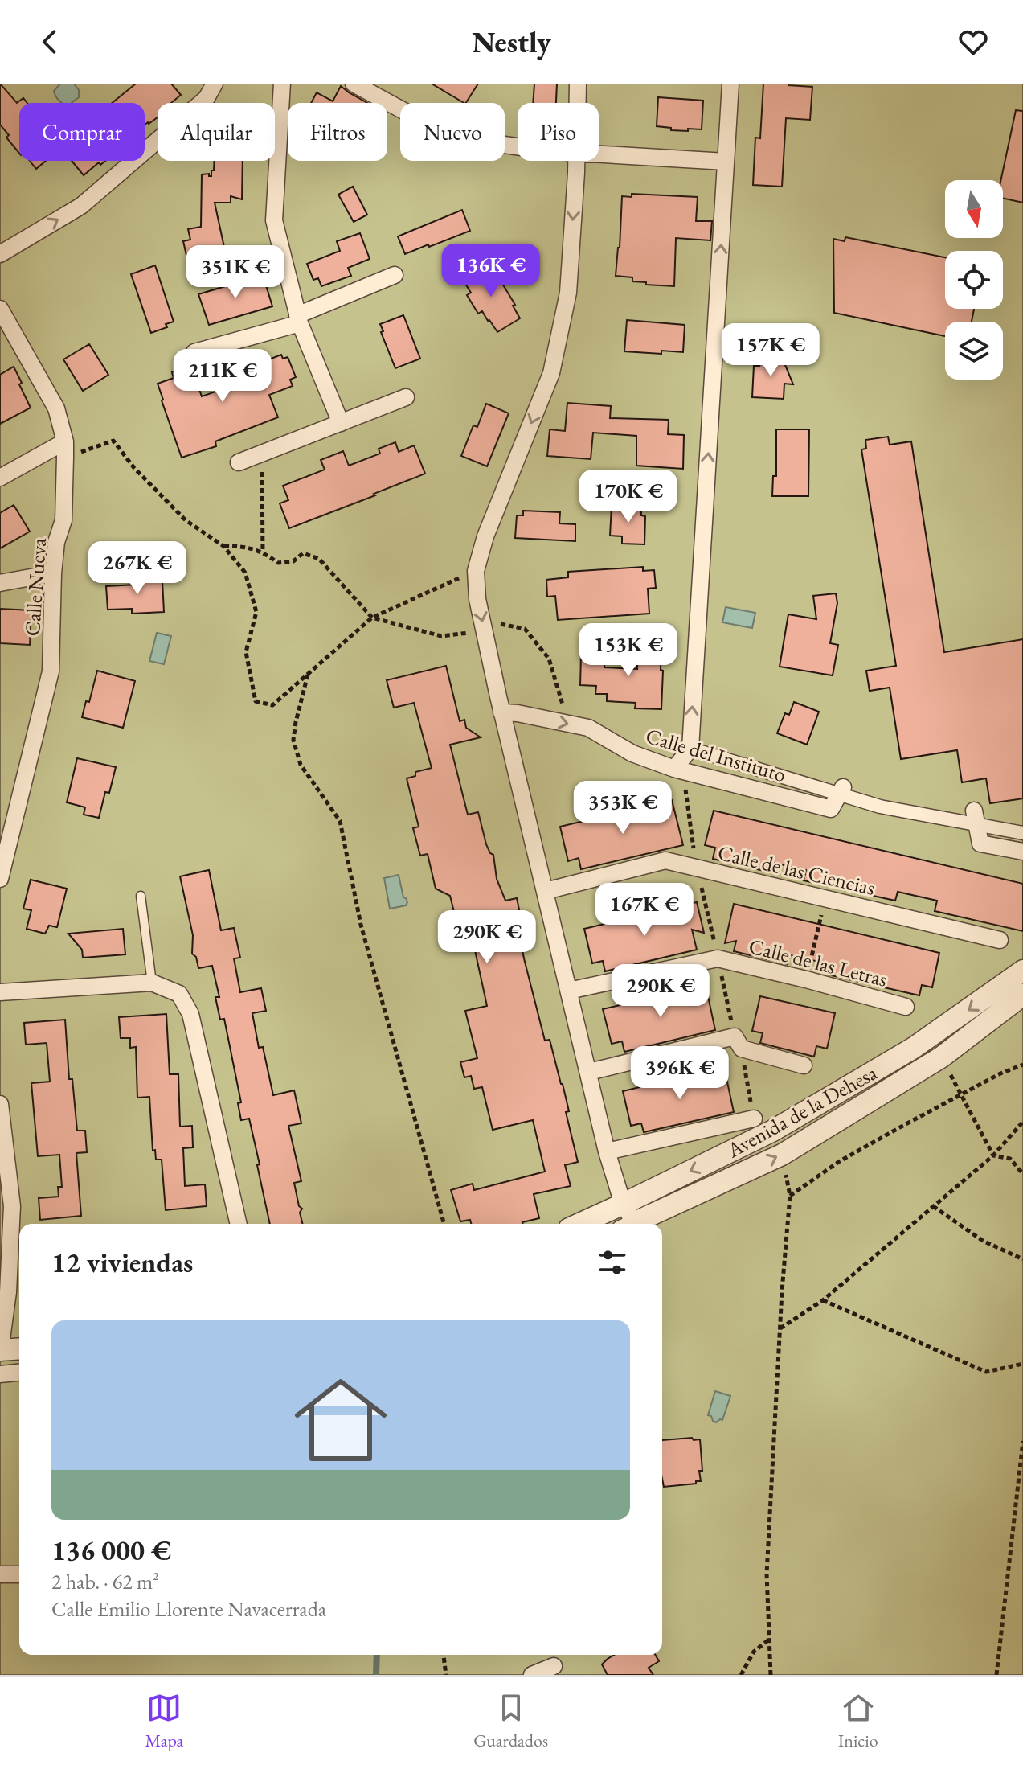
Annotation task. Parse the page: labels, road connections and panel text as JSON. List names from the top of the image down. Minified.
{"streets":{"street":["Calle Nueva","Calle del Instituto","Calle de las Ciencias","Calle de las Letras","Avenida de la Dehesa"]},"north":"bottom","page":{"header":"Nestly","chip":["Comprar","Alquilar","Filtros","Nuevo","Piso"],"price":["136K €","351K €","157K €","211K €","170K €","267K €","153K €","353K €","167K €","290K €","290K €","396K €"],"heading":"12 viviendas","list":[{"name":"136 000 €","note":"2 hab. · 62 m² · Calle Emilio Llorente Navacerrada"}],"tabs":["Mapa","Guardados","Inicio"]}}
